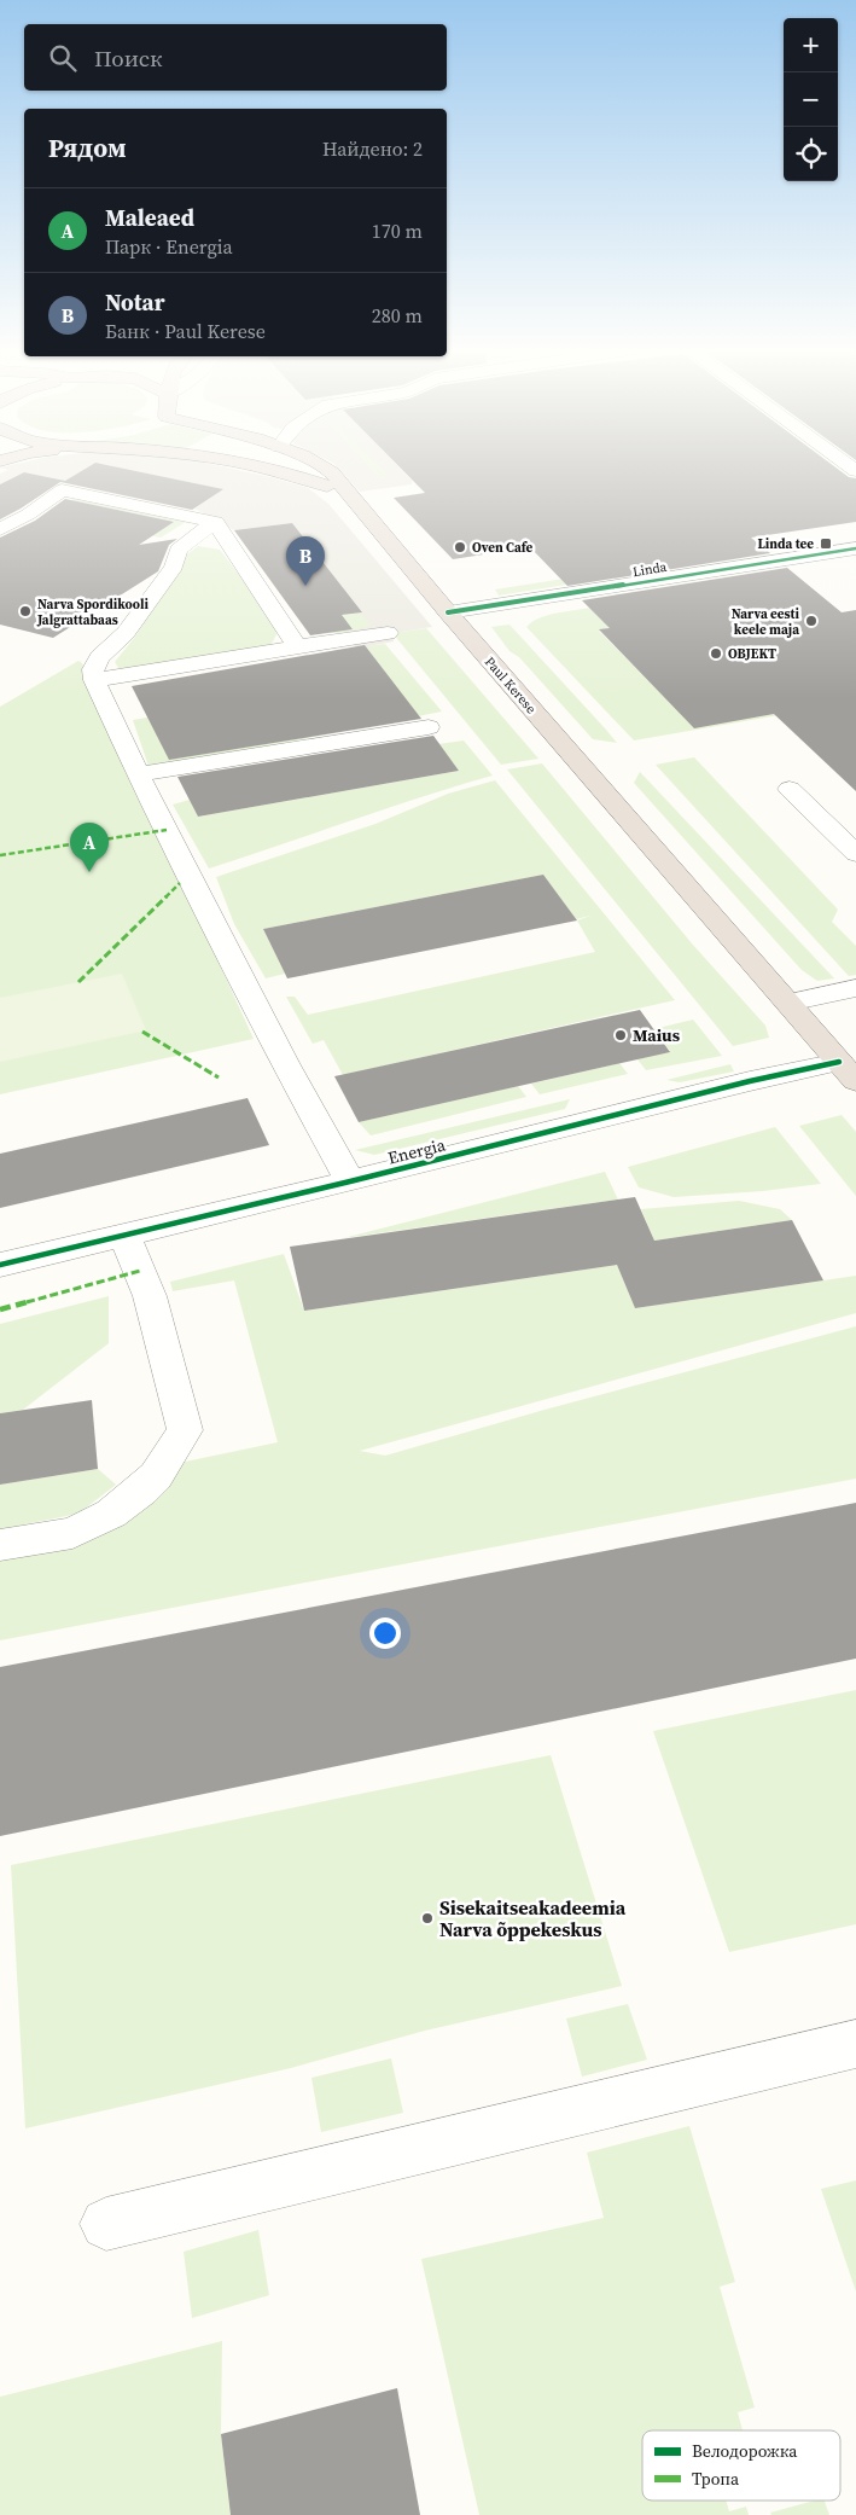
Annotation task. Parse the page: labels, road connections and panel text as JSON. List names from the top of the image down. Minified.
{"streets":{"highway":["Paul Kerese"],"street":["Linda","Energia"]},"crossings":[["Linda","Paul Kerese"],["Paul Kerese","Energia"]],"places":{"transit":["Linda tee"],"other":["Oven Cafe","Narva Spordikooli Jalgrattabaas","Narva eesti keele maja","OBJEKT","Maius","Sisekaitseakadeemia Narva õppekeskus"]},"legend":["Велодорожка","Тропа"],"page":{"map_buttons":["+","−"],"search":"Поиск","heading":["Рядом","Найдено: 2"],"list":[{"mark":"A","name":"Maleaed","note":"Парк · Energia","value":"170 m"},{"mark":"B","name":"Notar","note":"Банк · Paul Kerese","value":"280 m"}],"pins":["B","A"]}}
